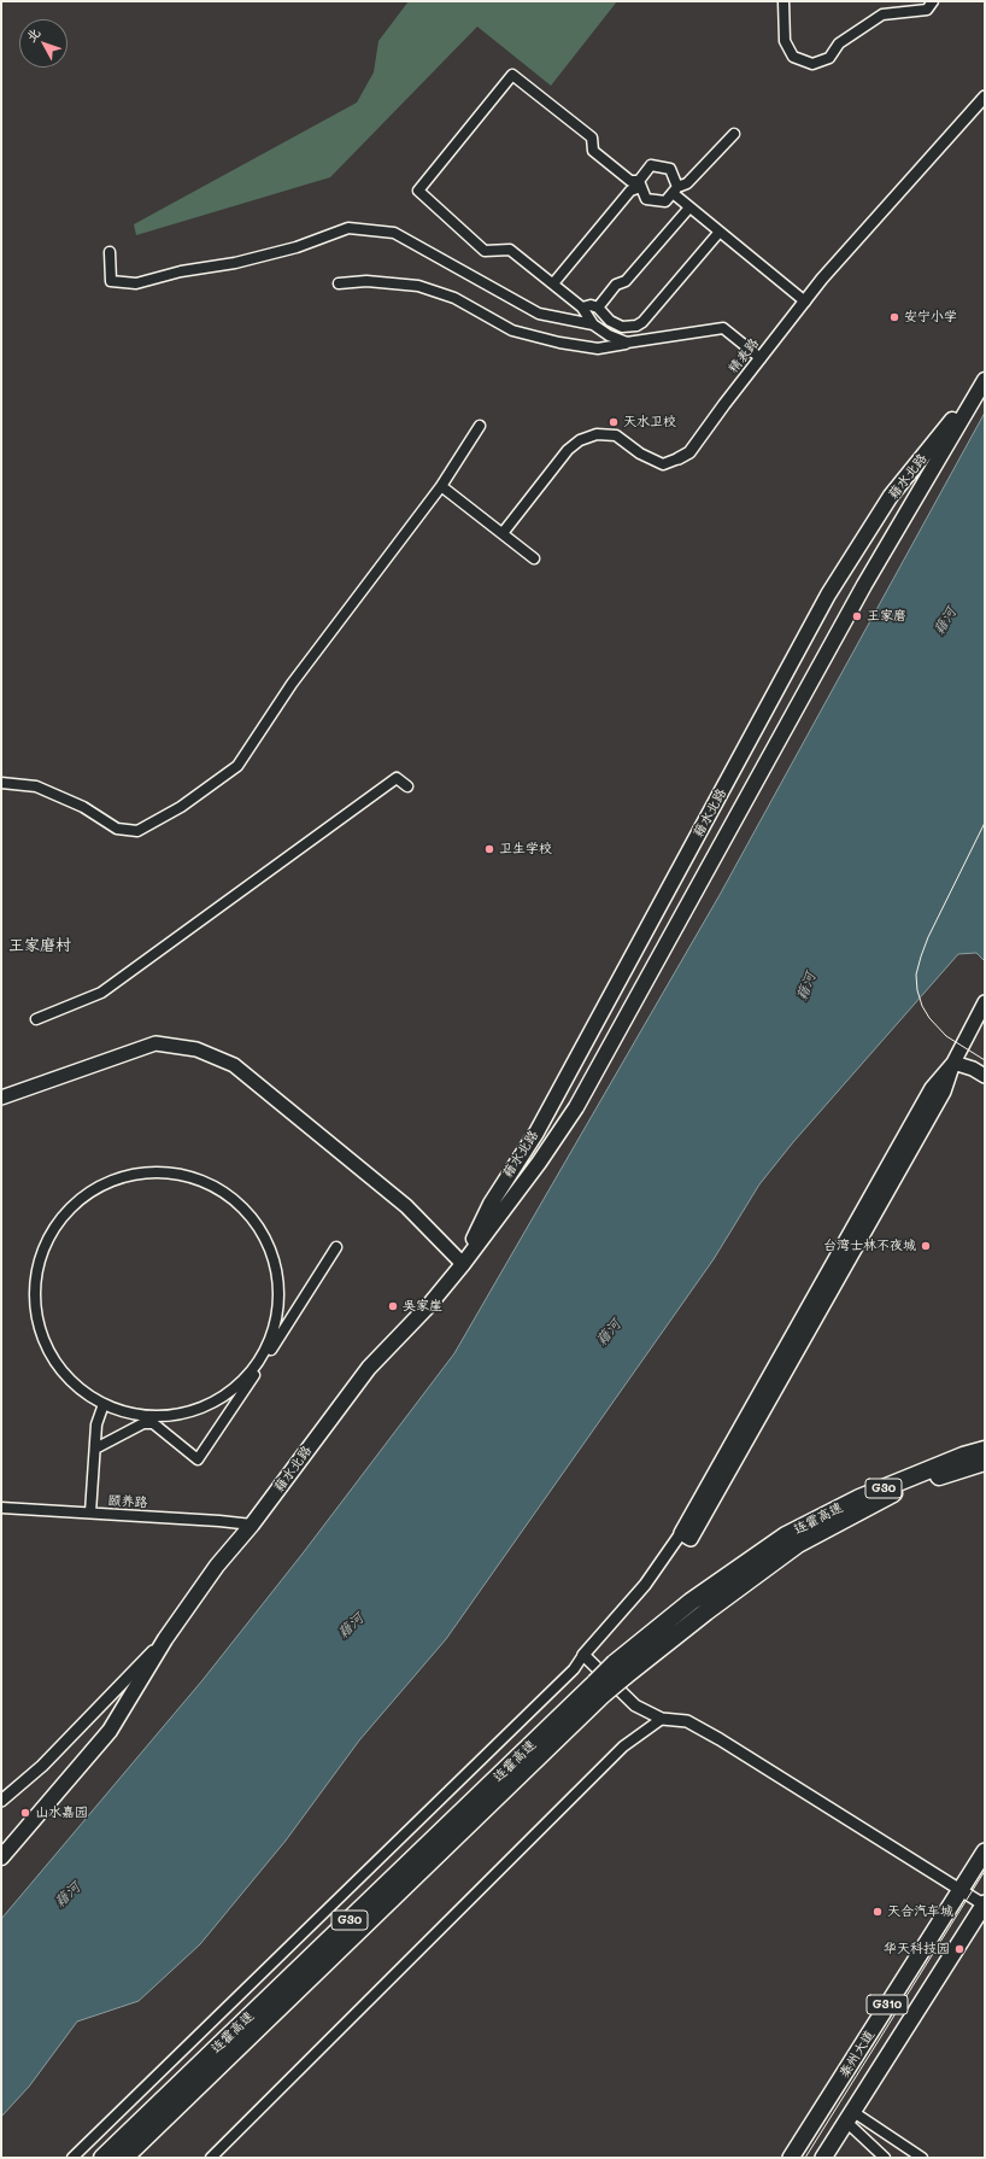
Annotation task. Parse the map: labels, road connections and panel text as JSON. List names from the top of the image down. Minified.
{"streets":{"highway":["G30","连霍高速","G310","秦州大道"],"main road":["藉水北路"],"street":["精表路","颐养路"]},"crossings":[["藉水北路","颐养路"]],"districts":["王家磨村"],"water":["藉河"],"places":["安宁小学","天水卫校","王家磨","卫生学校","台湾士林不夜城","吴家崖","山水嘉园","天合汽车城","华天科技园"],"north":"top left"}
